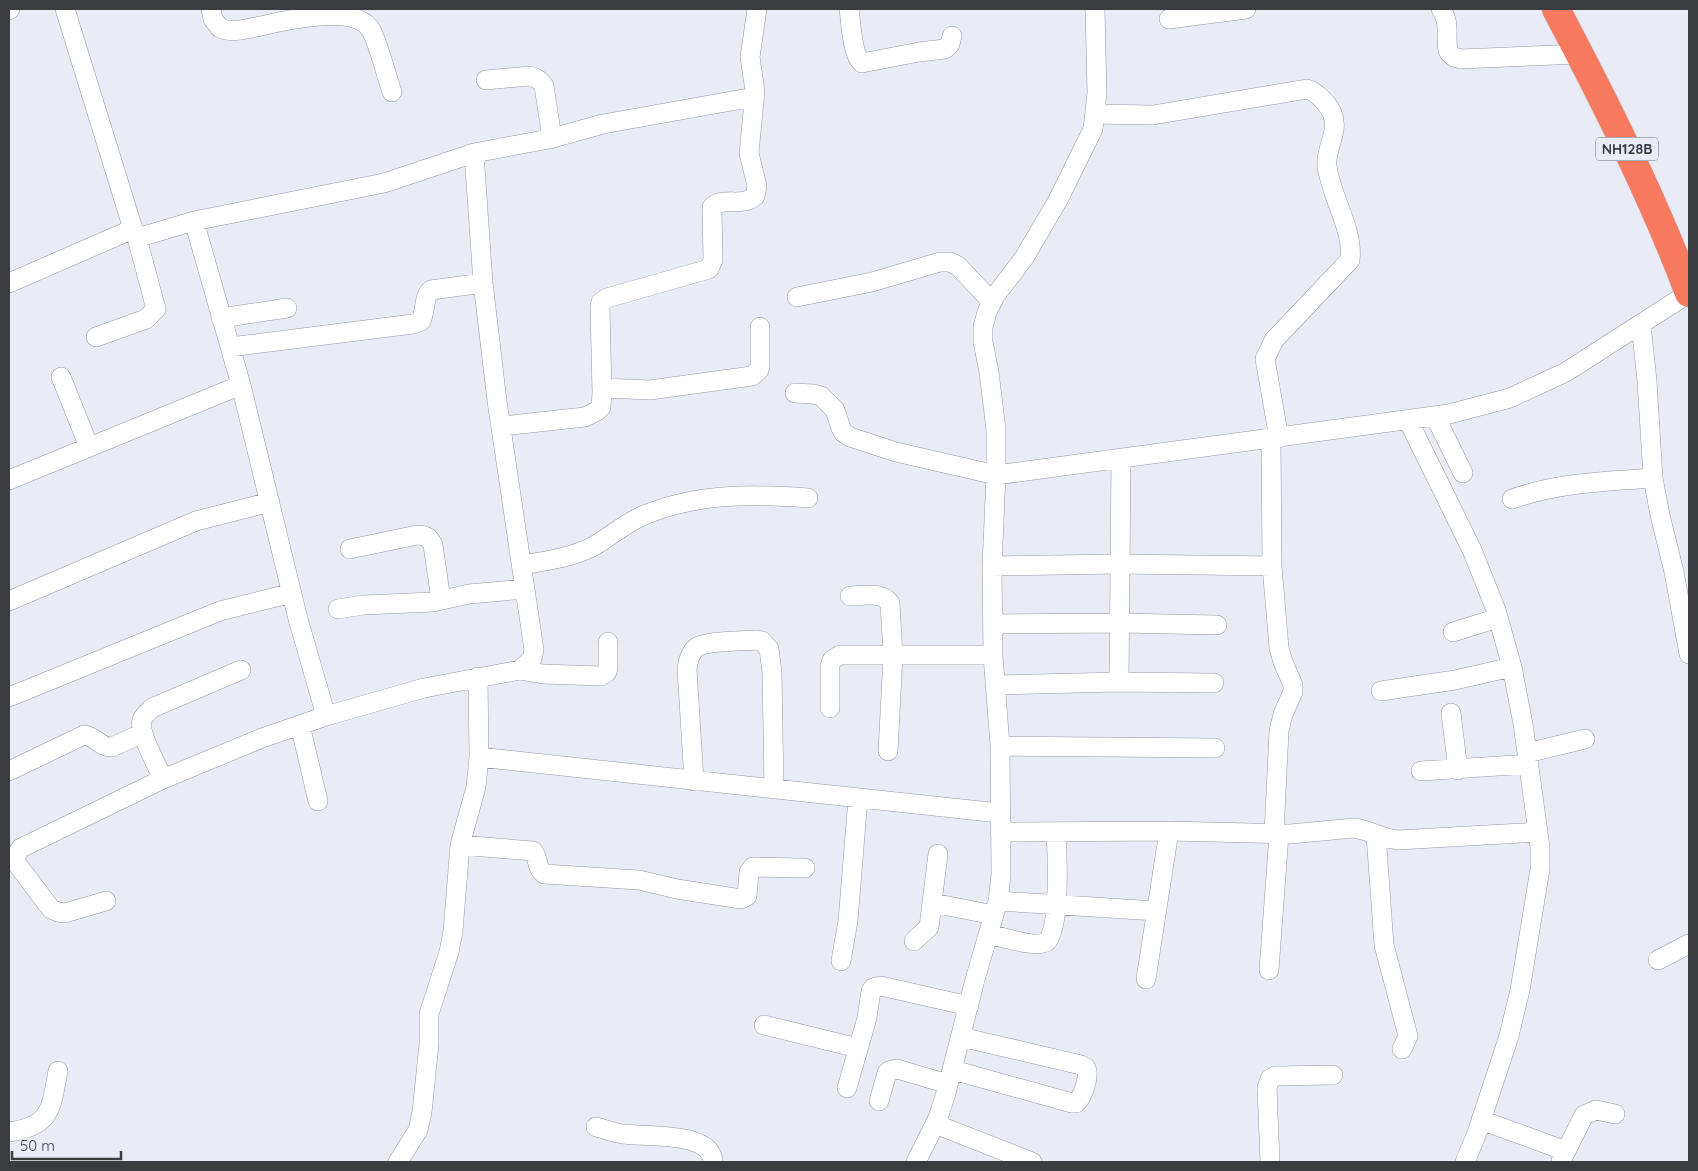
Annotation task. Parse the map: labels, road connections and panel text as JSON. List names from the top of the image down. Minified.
{"streets":{"highway":["NH128B"]},"scale_bar":"50 m"}
